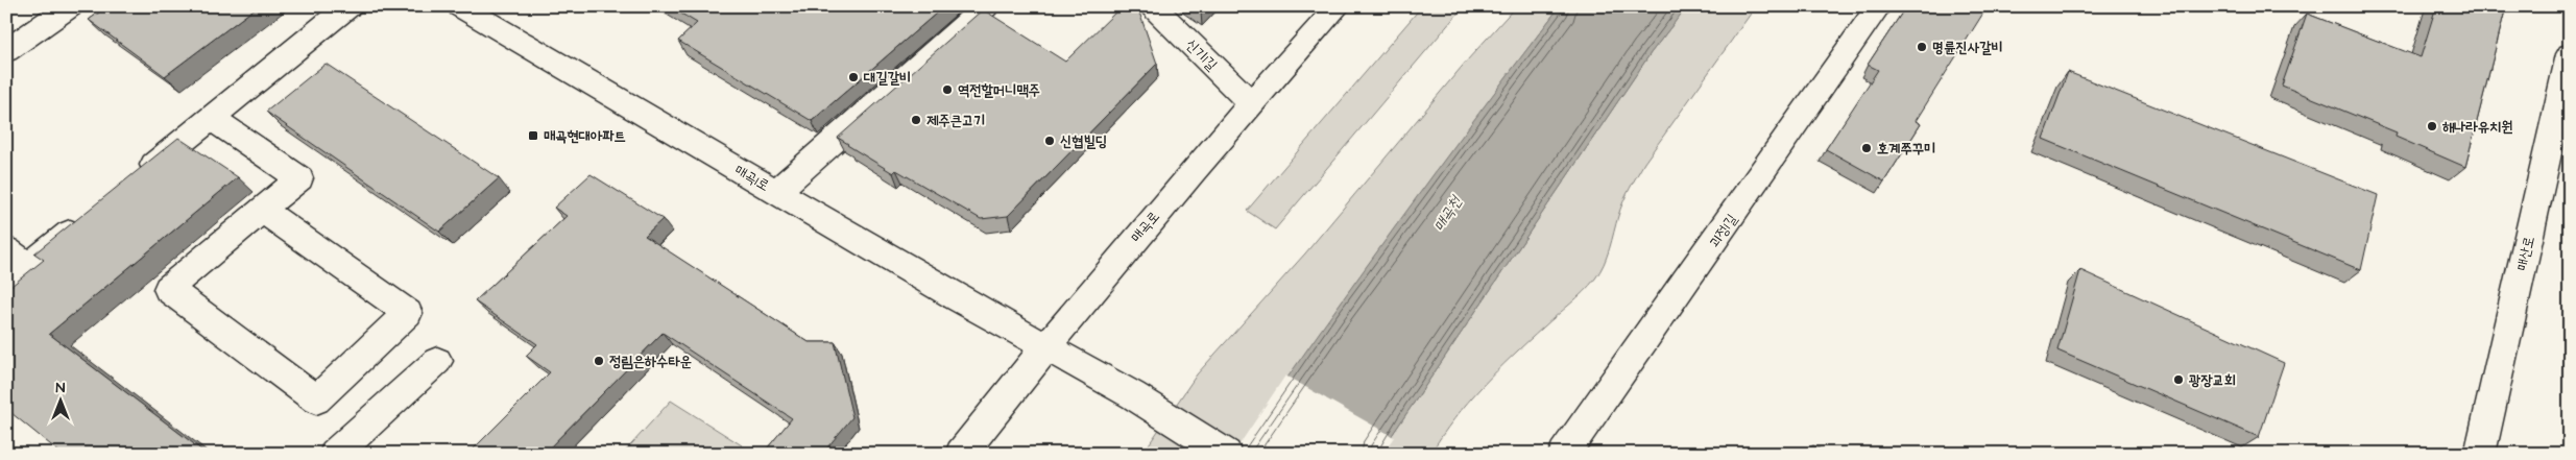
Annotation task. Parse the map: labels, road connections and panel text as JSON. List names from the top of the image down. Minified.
{"streets":{"street":["신기1길","매곡1로","매곡로","괴정1길","매산로"]},"crossings":[["신기1길","매곡로"],["매곡1로","매곡로"]],"water":["매곡천"],"places":{"other":["명륜진사갈비","대길갈비","역전할머니맥주","제주큰고기","해나라유치원","신협빌딩","호계쭈꾸미","정림은하수타운","광장교회"],"transit":["매곡현대아파트"]},"north":"top"}
